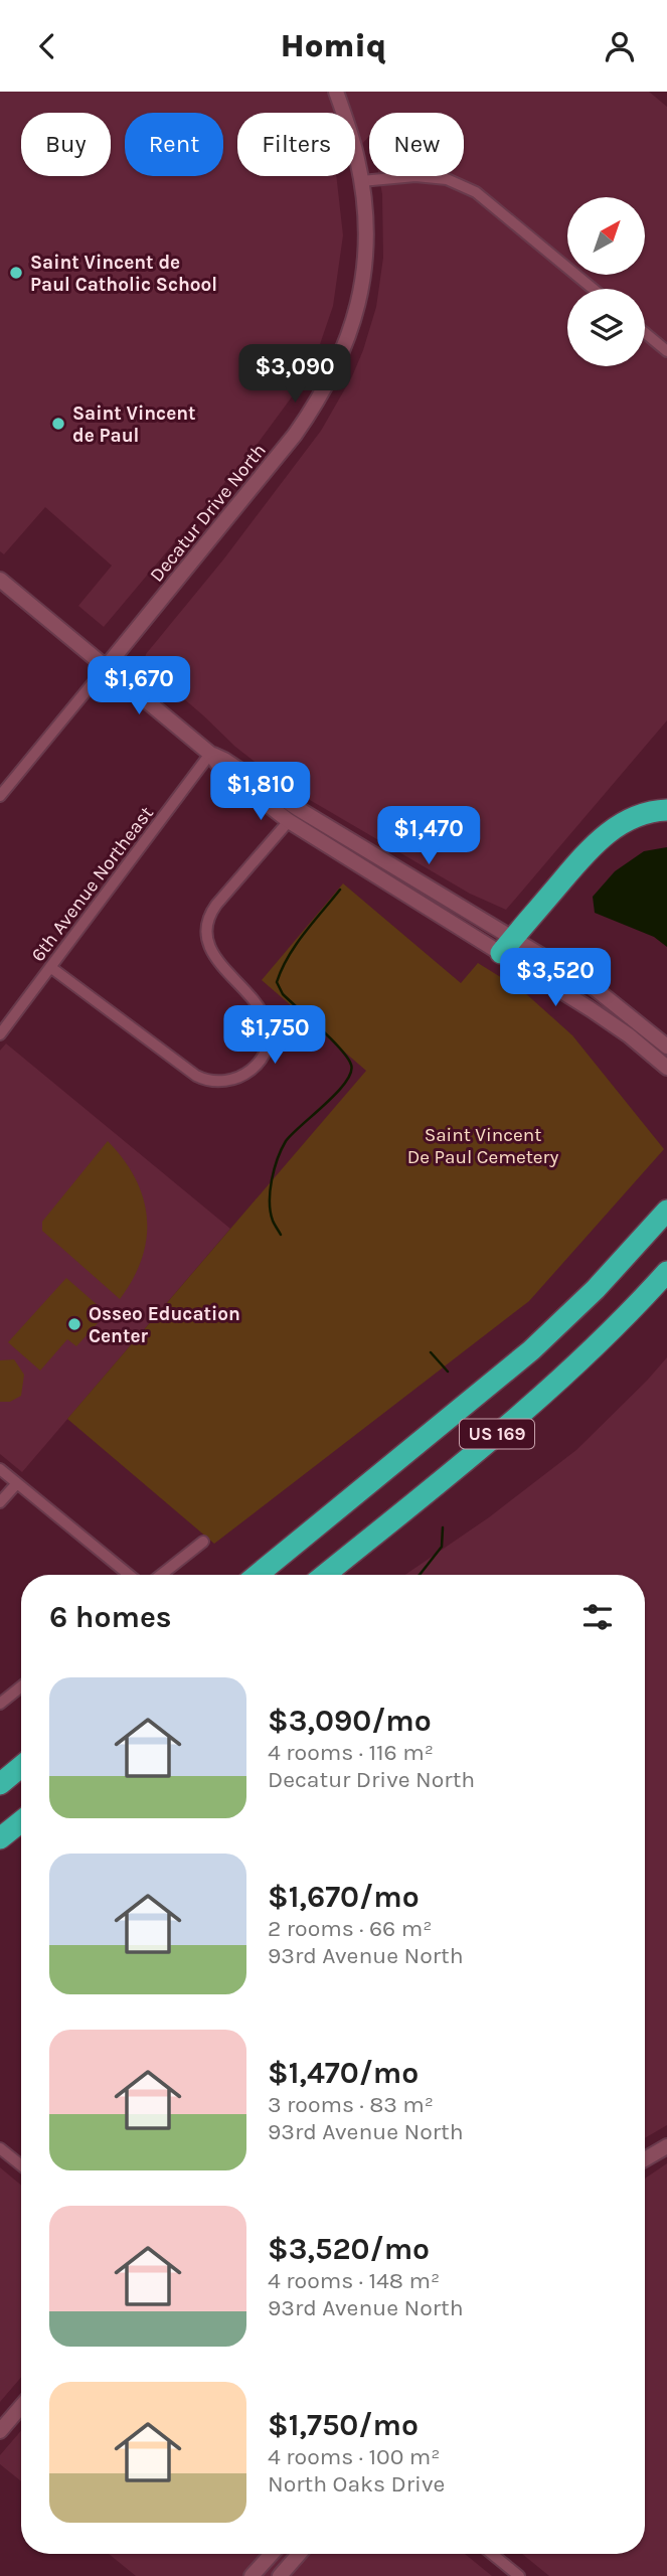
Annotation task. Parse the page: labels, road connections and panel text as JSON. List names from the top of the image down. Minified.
{"streets":{"highway":["US 169"],"street":["Decatur Drive North","6th Avenue Northeast"]},"parks":["Saint Vincent De Paul Cemetery"],"places":["Saint Vincent de Paul Catholic School","Saint Vincent de Paul","Osseo Education Center"],"north":"top right","page":{"header":"Homiq","chip":["Buy","Rent","Filters","New"],"price":["$3,090","$1,670","$1,810","$1,470","$3,520","$1,750"],"heading":"6 homes","list":[{"name":"$3,090/mo","note":"4 rooms · 116 m² · Decatur Drive North"},{"name":"$1,670/mo","note":"2 rooms · 66 m² · 93rd Avenue North"},{"name":"$1,470/mo","note":"3 rooms · 83 m² · 93rd Avenue North"},{"name":"$3,520/mo","note":"4 rooms · 148 m² · 93rd Avenue North"},{"name":"$1,750/mo","note":"4 rooms · 100 m² · North Oaks Drive"}]}}
